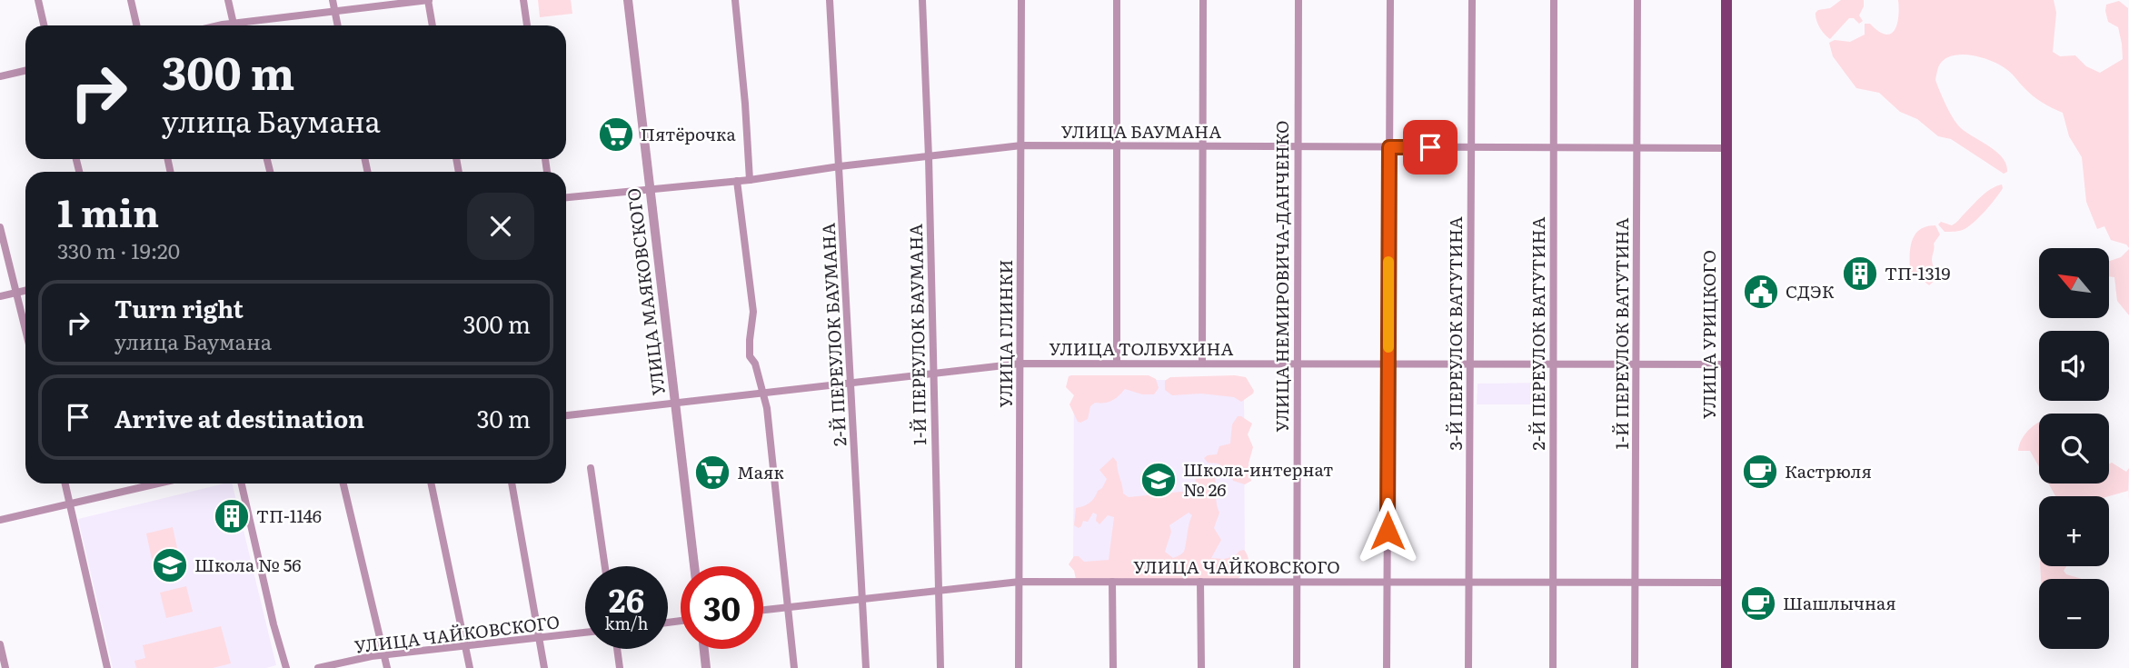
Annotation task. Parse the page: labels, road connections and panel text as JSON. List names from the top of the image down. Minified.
{"streets":{"main road":["УЛИЦА УРИЦКОГО"],"street":["УЛИЦА БАУМАНА","УЛИЦА НЕМИРОВИЧА-ДАНЧЕНКО","УЛИЦА МАЯКОВСКОГО","УЛИЦА ГЛИНКИ","3-Й ПЕРЕУЛОК ВАТУТИНА","2-Й ПЕРЕУЛОК ВАТУТИНА","1-Й ПЕРЕУЛОК ВАТУТИНА","2-Й ПЕРЕУЛОК БАУМАНА","1-Й ПЕРЕУЛОК БАУМАНА","УЛИЦА ТОЛБУХИНА","УЛИЦА ЧАЙКОВСКОГО"]},"crossings":[["УЛИЦА БАУМАНА","УЛИЦА НЕМИРОВИЧА-ДАНЧЕНКО"],["УЛИЦА БАУМАНА","УЛИЦА МАЯКОВСКОГО"],["УЛИЦА БАУМАНА","УЛИЦА ГЛИНКИ"],["УЛИЦА БАУМАНА","3-Й ПЕРЕУЛОК ВАТУТИНА"],["УЛИЦА БАУМАНА","2-Й ПЕРЕУЛОК ВАТУТИНА"],["УЛИЦА БАУМАНА","1-Й ПЕРЕУЛОК ВАТУТИНА"],["УЛИЦА БАУМАНА","2-Й ПЕРЕУЛОК БАУМАНА"],["УЛИЦА БАУМАНА","1-Й ПЕРЕУЛОК БАУМАНА"],["УЛИЦА БАУМАНА","УЛИЦА УРИЦКОГО"],["УЛИЦА НЕМИРОВИЧА-ДАНЧЕНКО","УЛИЦА ТОЛБУХИНА"],["УЛИЦА НЕМИРОВИЧА-ДАНЧЕНКО","УЛИЦА ЧАЙКОВСКОГО"],["УЛИЦА МАЯКОВСКОГО","УЛИЦА ТОЛБУХИНА"],["УЛИЦА ГЛИНКИ","УЛИЦА ТОЛБУХИНА"],["УЛИЦА ГЛИНКИ","УЛИЦА ЧАЙКОВСКОГО"],["3-Й ПЕРЕУЛОК ВАТУТИНА","УЛИЦА ТОЛБУХИНА"],["3-Й ПЕРЕУЛОК ВАТУТИНА","УЛИЦА ЧАЙКОВСКОГО"],["2-Й ПЕРЕУЛОК ВАТУТИНА","УЛИЦА ТОЛБУХИНА"],["2-Й ПЕРЕУЛОК ВАТУТИНА","УЛИЦА ЧАЙКОВСКОГО"],["1-Й ПЕРЕУЛОК ВАТУТИНА","УЛИЦА ТОЛБУХИНА"],["1-Й ПЕРЕУЛОК ВАТУТИНА","УЛИЦА ЧАЙКОВСКОГО"],["2-Й ПЕРЕУЛОК БАУМАНА","УЛИЦА ТОЛБУХИНА"],["2-Й ПЕРЕУЛОК БАУМАНА","УЛИЦА ЧАЙКОВСКОГО"],["1-Й ПЕРЕУЛОК БАУМАНА","УЛИЦА ТОЛБУХИНА"],["1-Й ПЕРЕУЛОК БАУМАНА","УЛИЦА ЧАЙКОВСКОГО"],["УЛИЦА УРИЦКОГО","УЛИЦА ТОЛБУХИНА"],["УЛИЦА УРИЦКОГО","УЛИЦА ЧАЙКОВСКОГО"]],"places":{"supermarket":["Пятёрочка","Маяк"],"building":["ТП-1319","ТП-1146"],"public building":["СДЭК"],"cafe":["Кастрюля","Шашлычная"],"school or university":["Школа-интернат № 26","Школа № 56"]},"north":"top left","page":{"turn":["300 m","улица Баумана"],"heading":["1 min","330 m · 19:20"],"map_buttons":["+","−"],"list":[{"name":"Turn right","note":"улица Баумана","value":"300 m"},{"name":"Arrive at destination","value":"30 m"}],"speed":"26 km/h","limit":"30"}}
